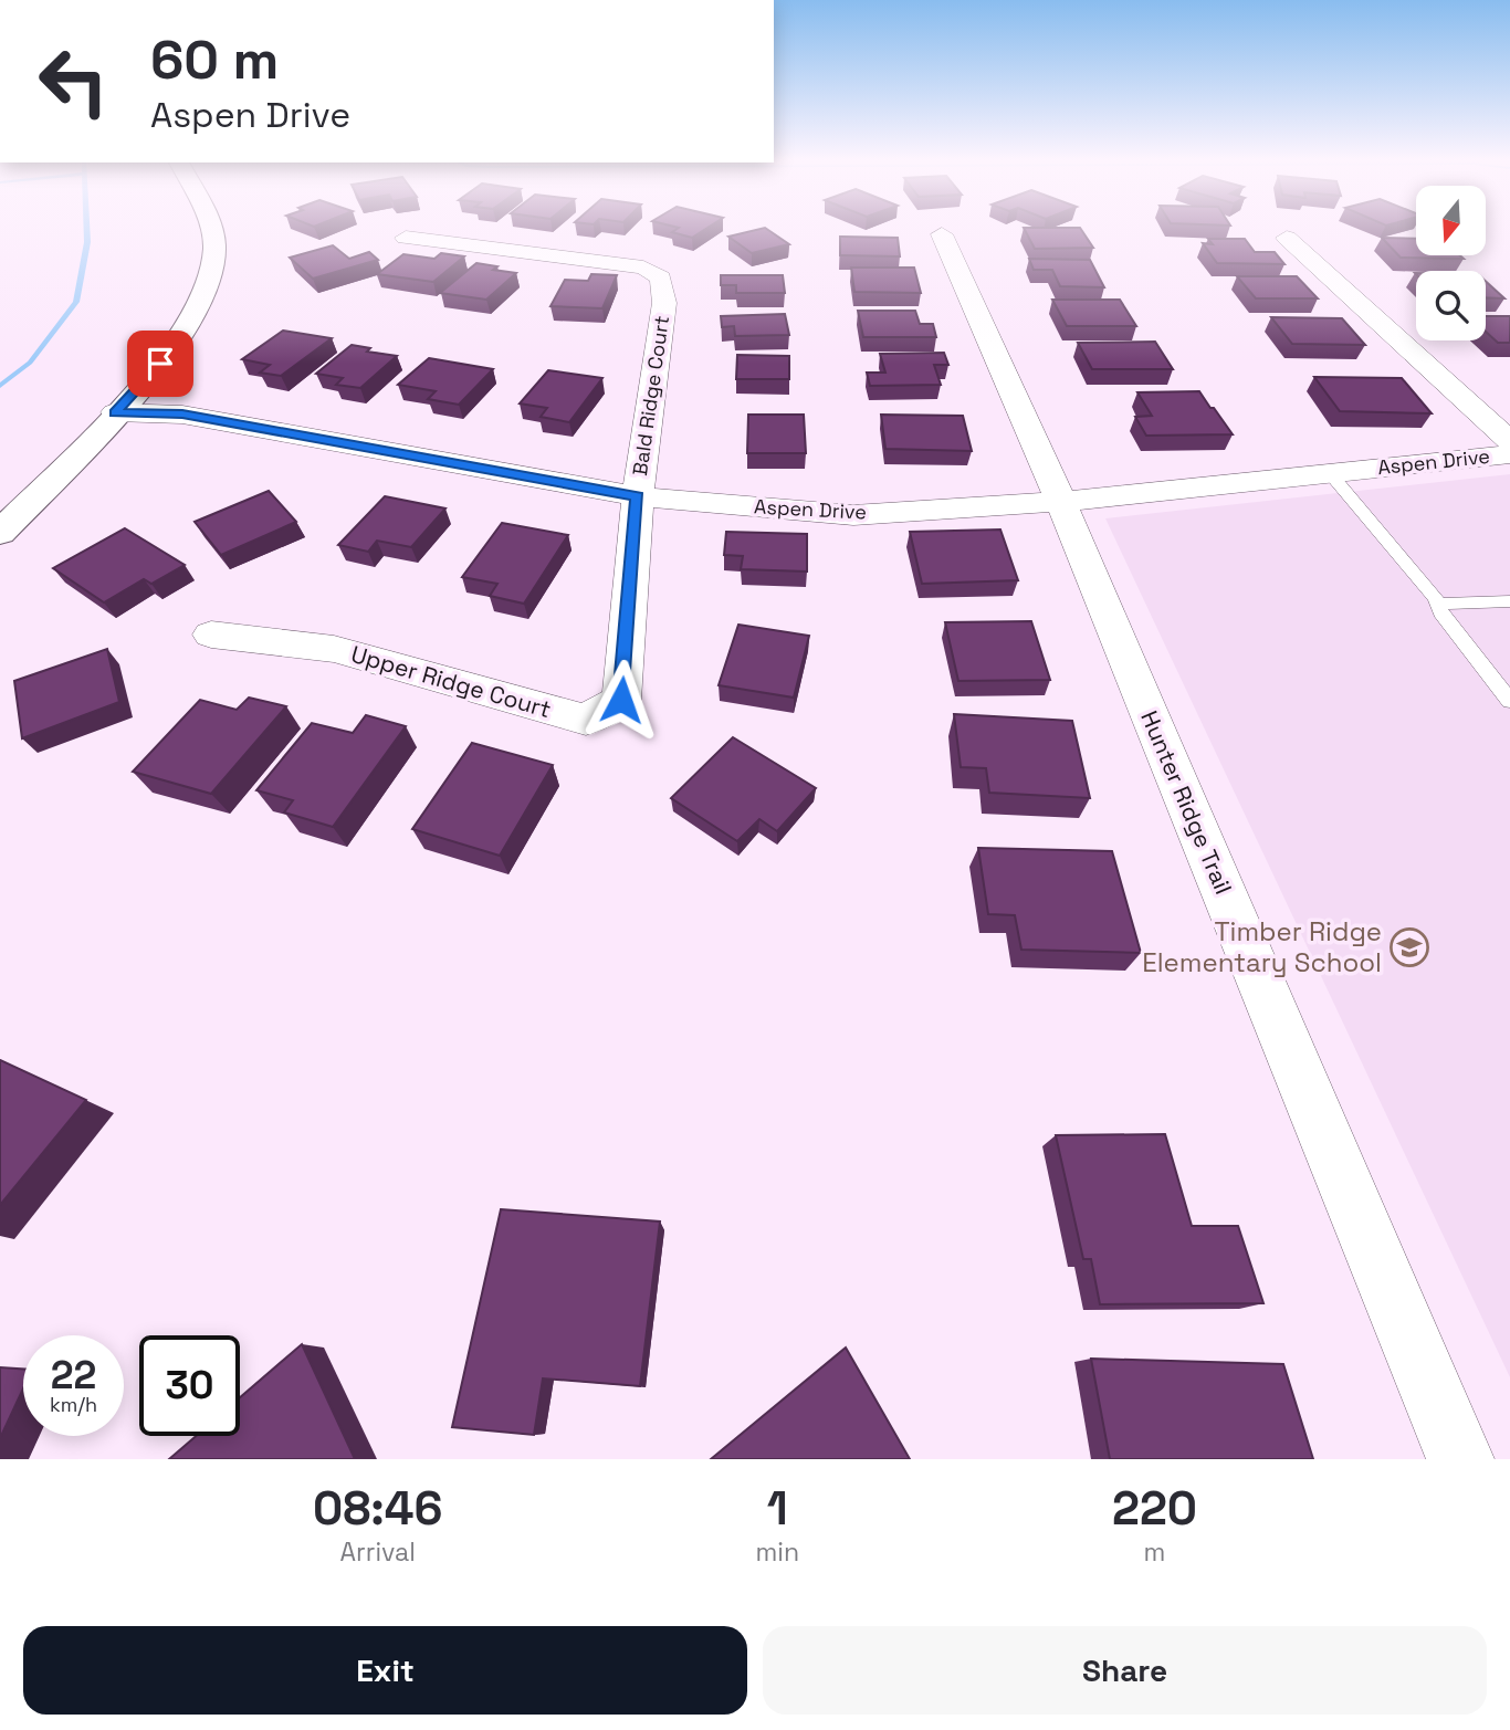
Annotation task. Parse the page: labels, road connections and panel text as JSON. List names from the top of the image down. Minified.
{"streets":{"street":["Bald Ridge Court","Aspen Drive","Upper Ridge Court","Hunter Ridge Trail"]},"crossings":[["Bald Ridge Court","Aspen Drive"],["Bald Ridge Court","Upper Ridge Court"],["Aspen Drive","Upper Ridge Court"],["Aspen Drive","Hunter Ridge Trail"]],"places":{"school or university":["Timber Ridge Elementary School"]},"north":"bottom","page":{"turn":["60 m","Aspen Drive"],"speed":"22 km/h","limit":"30","eta":["08:46","Arrival","1","min","220","m"],"buttons":["Exit","Share"]}}
